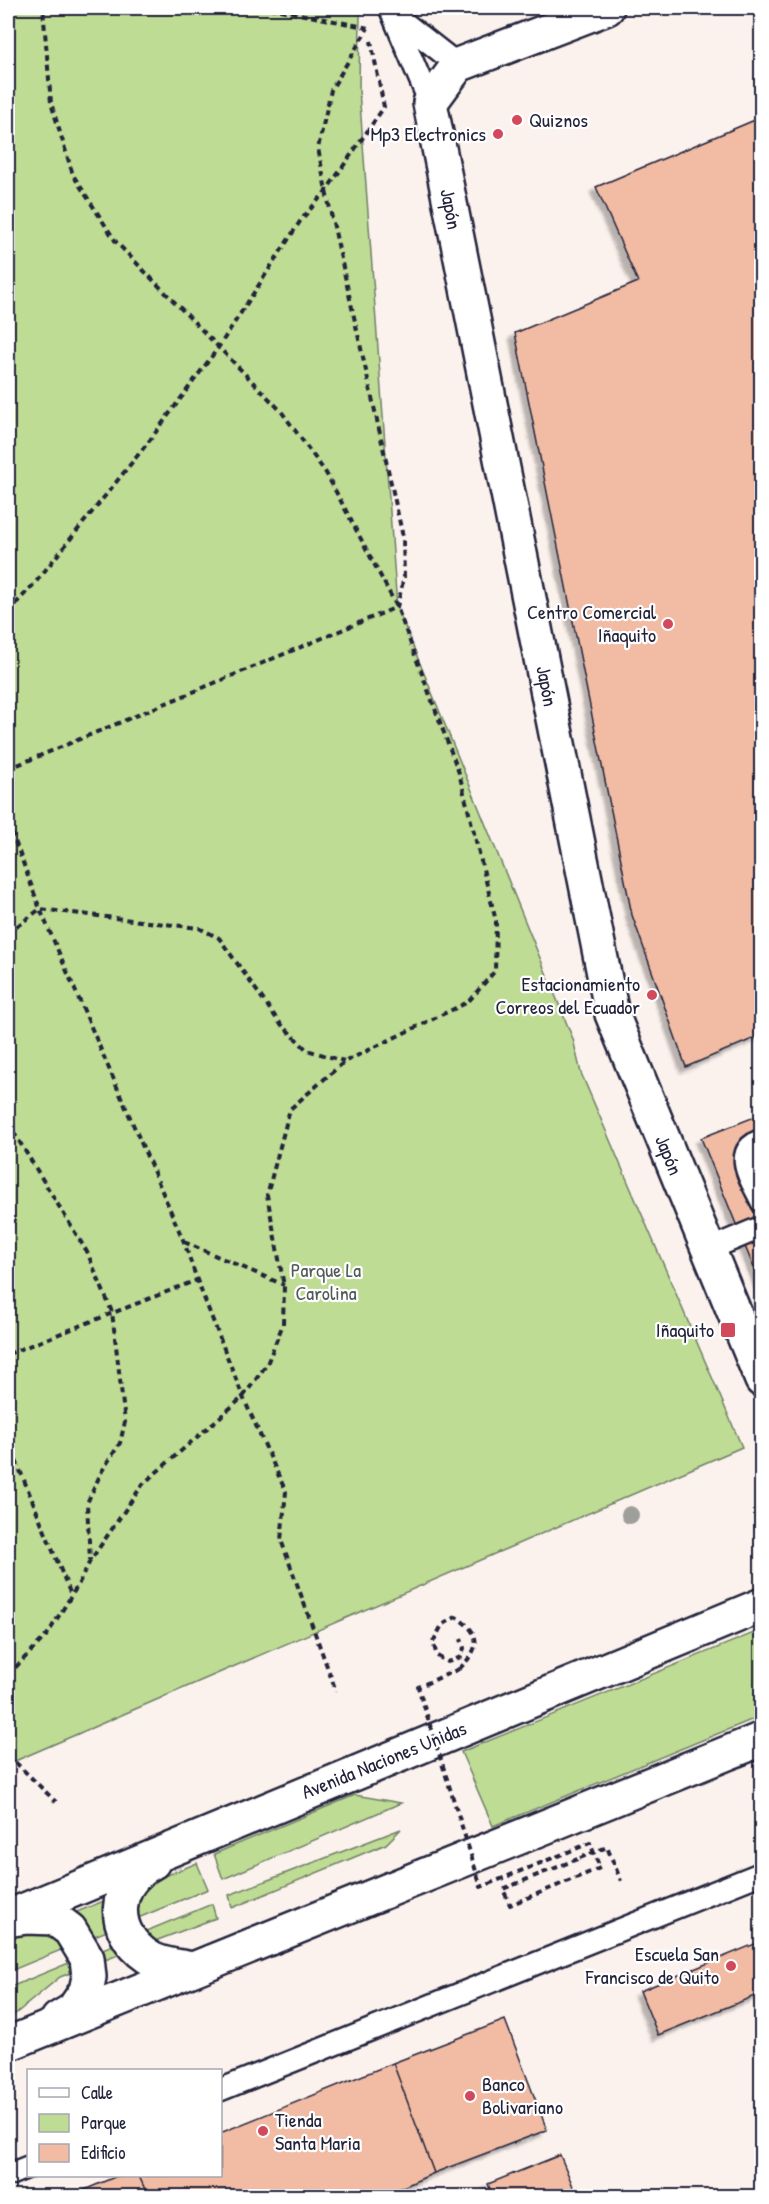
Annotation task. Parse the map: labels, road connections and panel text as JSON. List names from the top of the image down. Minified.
{"streets":{"main road":["Japón","Avenida Naciones Unidas"]},"parks":["Parque La Carolina"],"places":{"other":["Quiznos","Mp3 Electronics","Centro Comercial Iñaquito","Estacionamiento Correos del Ecuador","Escuela San Francisco de Quito","Banco Bolivariano","Tienda Santa Maria"],"transit":["Iñaquito"]},"legend":["Calle","Parque","Edificio"]}
